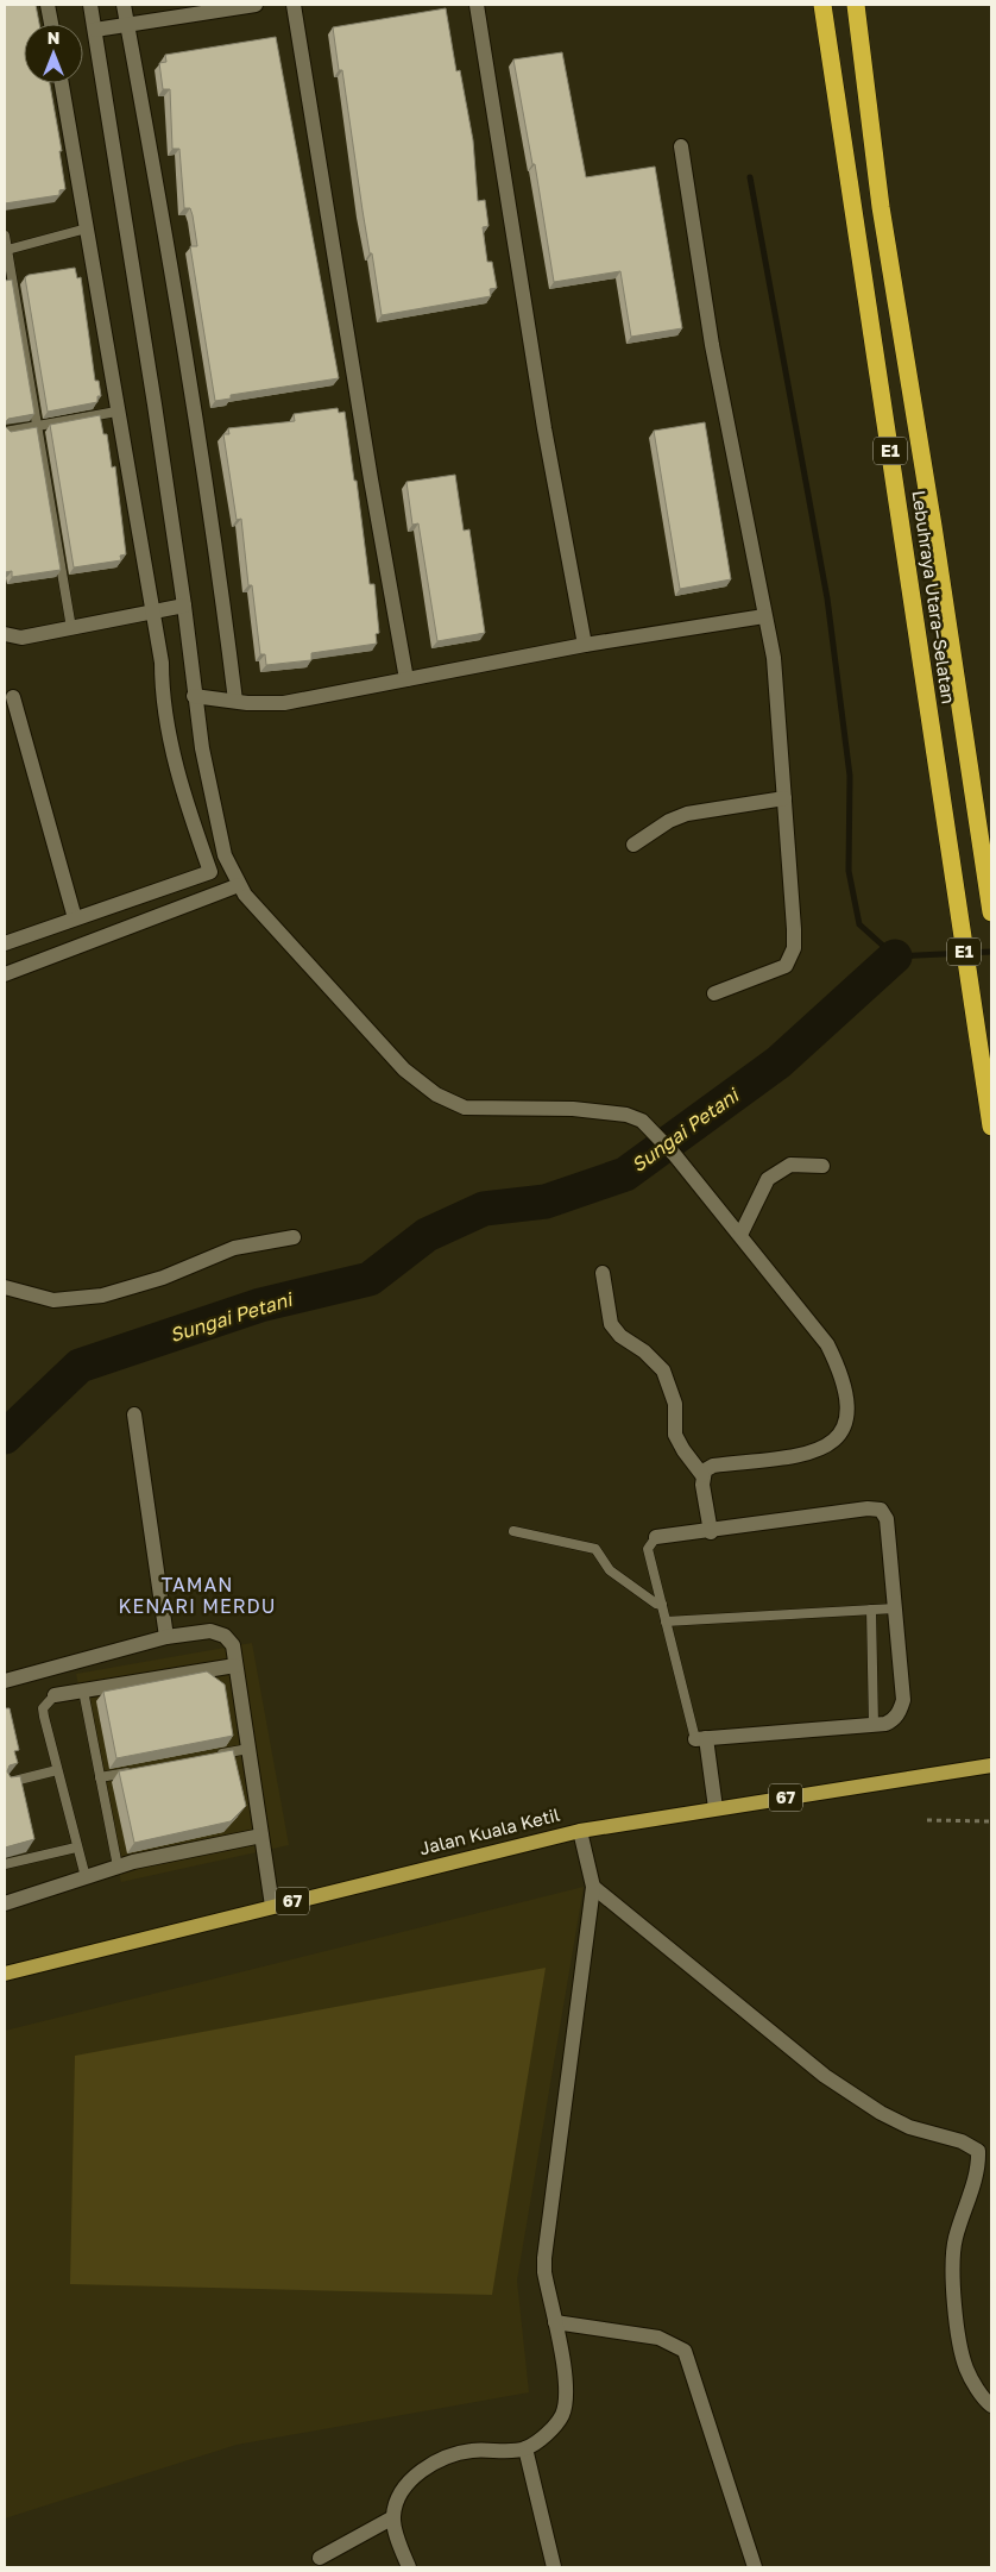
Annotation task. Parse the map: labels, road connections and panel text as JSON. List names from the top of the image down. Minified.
{"streets":{"highway":["E1","Lebuhraya Utara–Selatan"],"main road":["67","Jalan Kuala Ketil"]},"districts":["TAMAN KENARI MERDU"],"water":["Sungai Petani"],"north":"top"}
